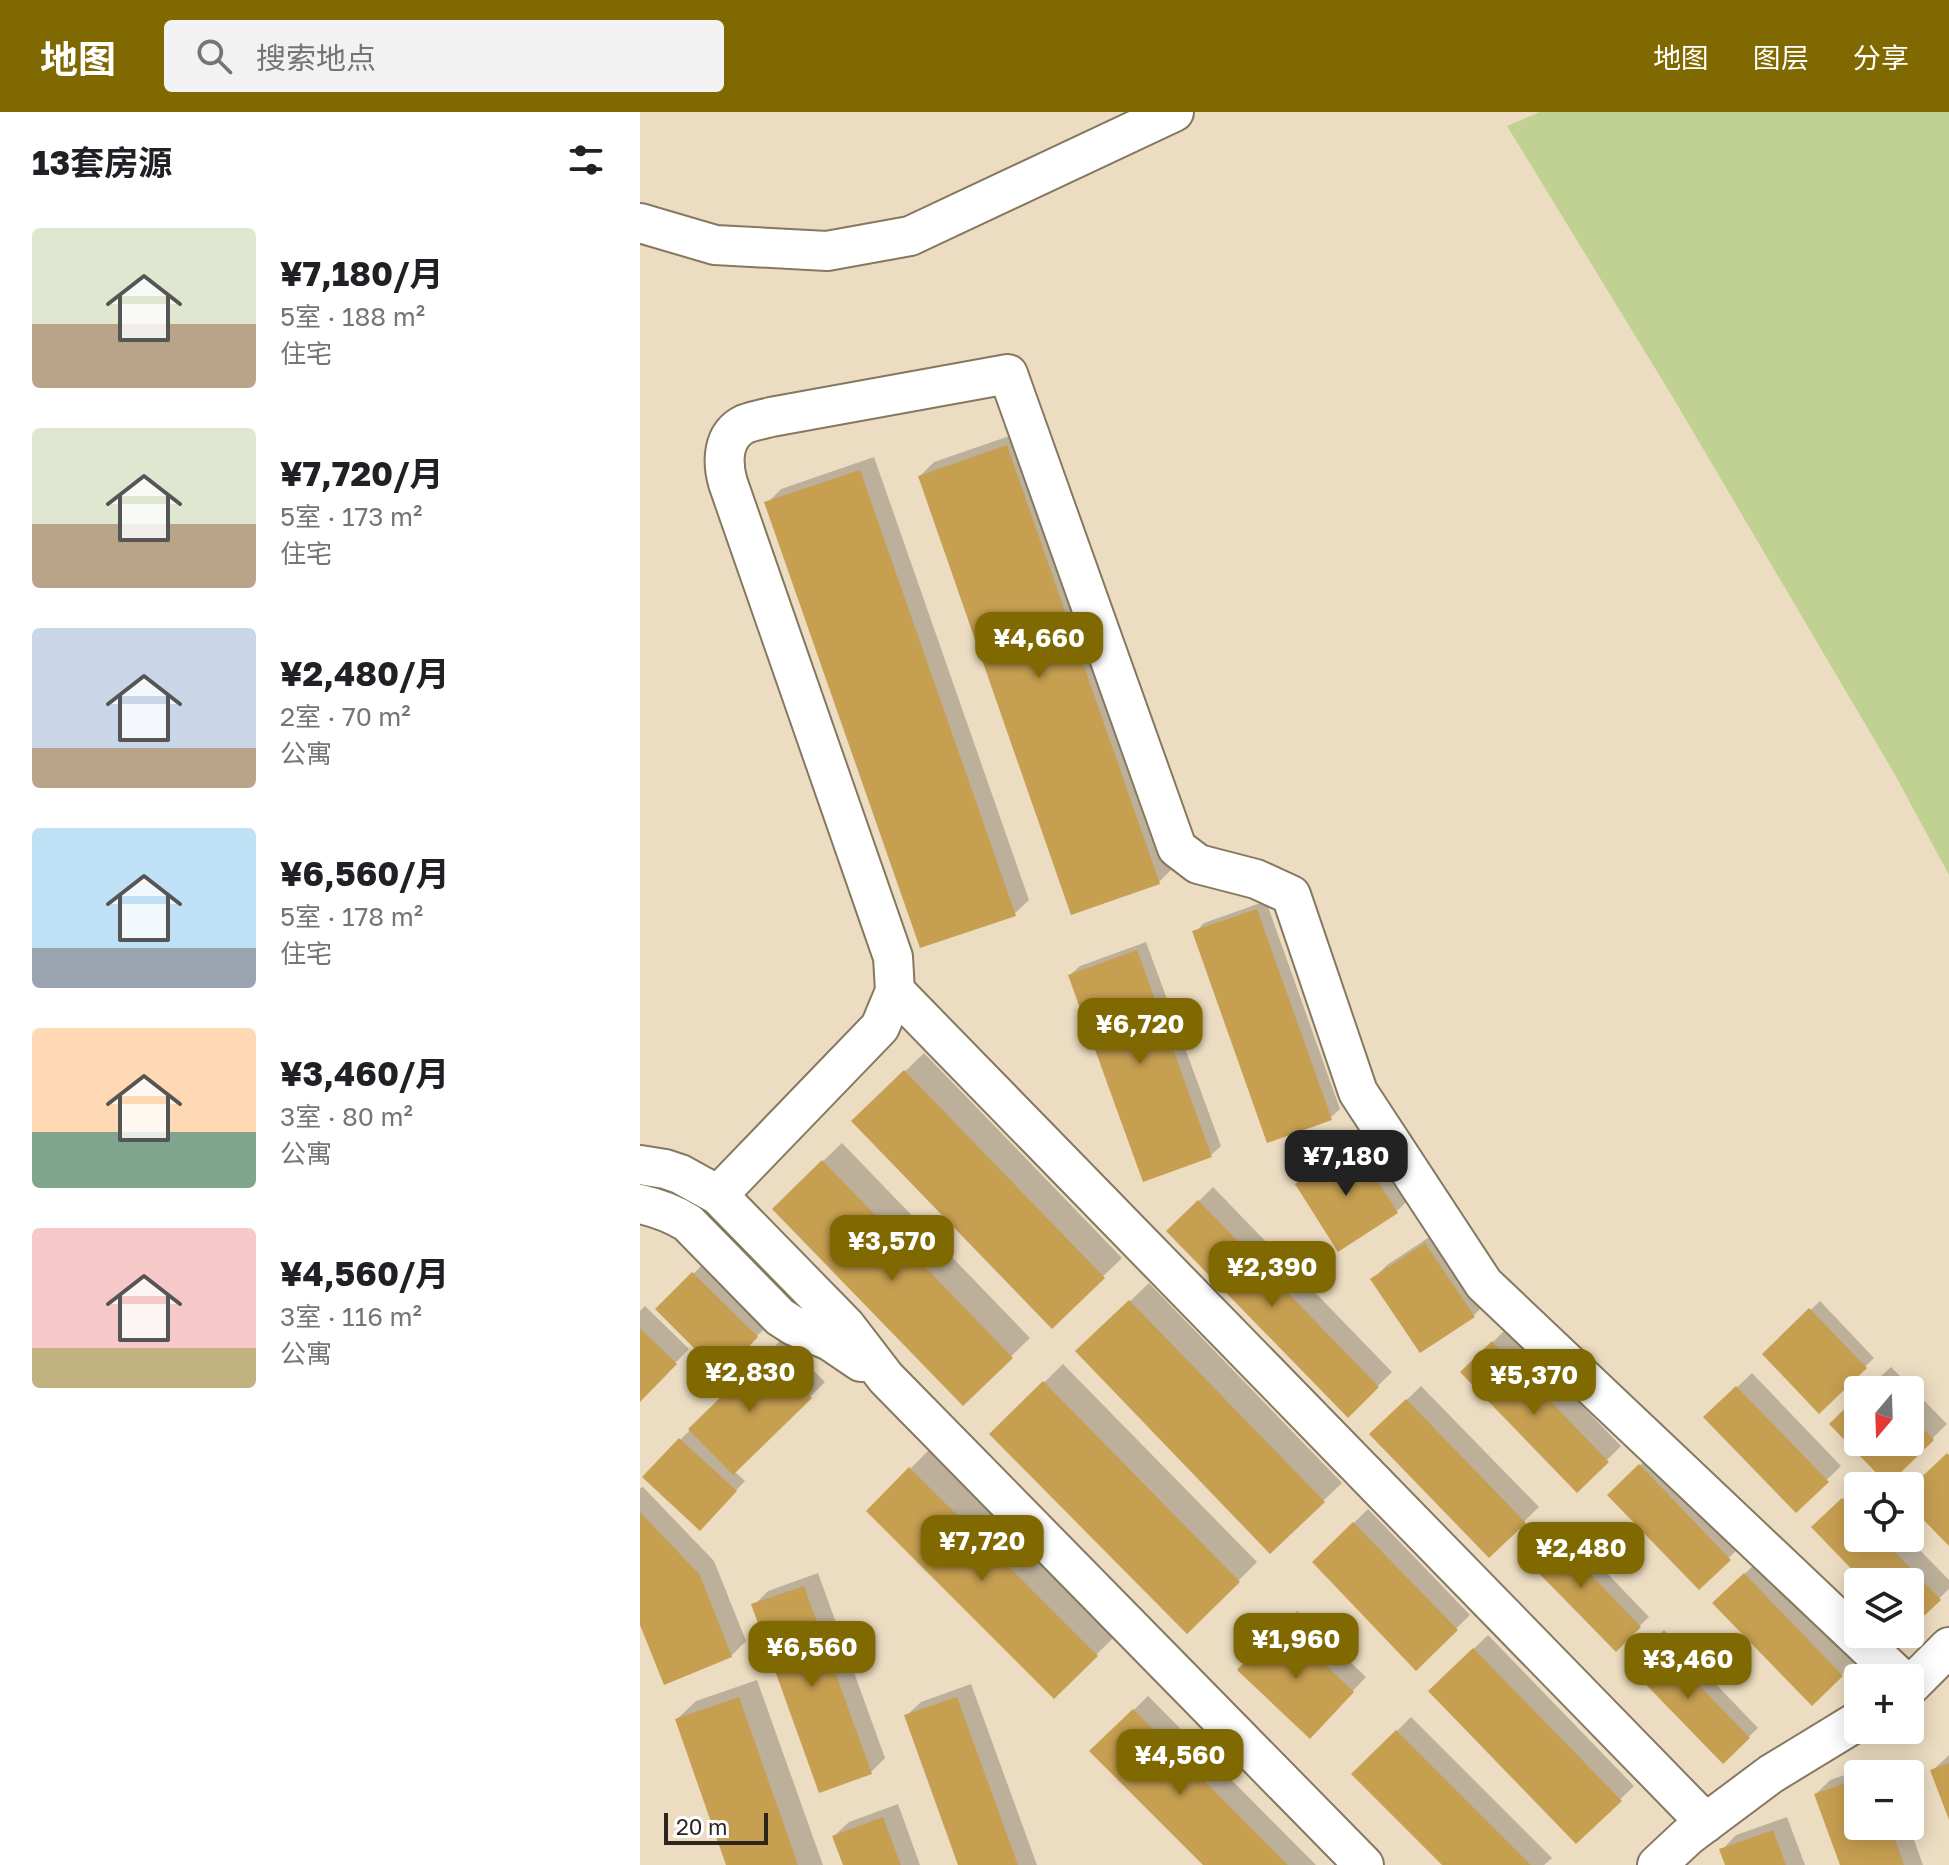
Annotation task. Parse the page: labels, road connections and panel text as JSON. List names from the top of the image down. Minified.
{"scale_bar":"20 m","north":"bottom","page":{"header":"地图","search":"搜索地点","nav":["地图","图层","分享"],"heading":"13套房源","list":[{"name":"¥7,180/月","note":"5室 · 188 m² · 住宅"},{"name":"¥7,720/月","note":"5室 · 173 m² · 住宅"},{"name":"¥2,480/月","note":"2室 · 70 m² · 公寓"},{"name":"¥6,560/月","note":"5室 · 178 m² · 住宅"},{"name":"¥3,460/月","note":"3室 · 80 m² · 公寓"},{"name":"¥4,560/月","note":"3室 · 116 m² · 公寓"}],"price":["¥4,660","¥6,720","¥7,180","¥3,570","¥2,390","¥2,830","¥5,370","¥7,720","¥2,480","¥1,960","¥6,560","¥3,460","¥4,560"],"map_buttons":["+","−"],"scale":"20 m"}}
